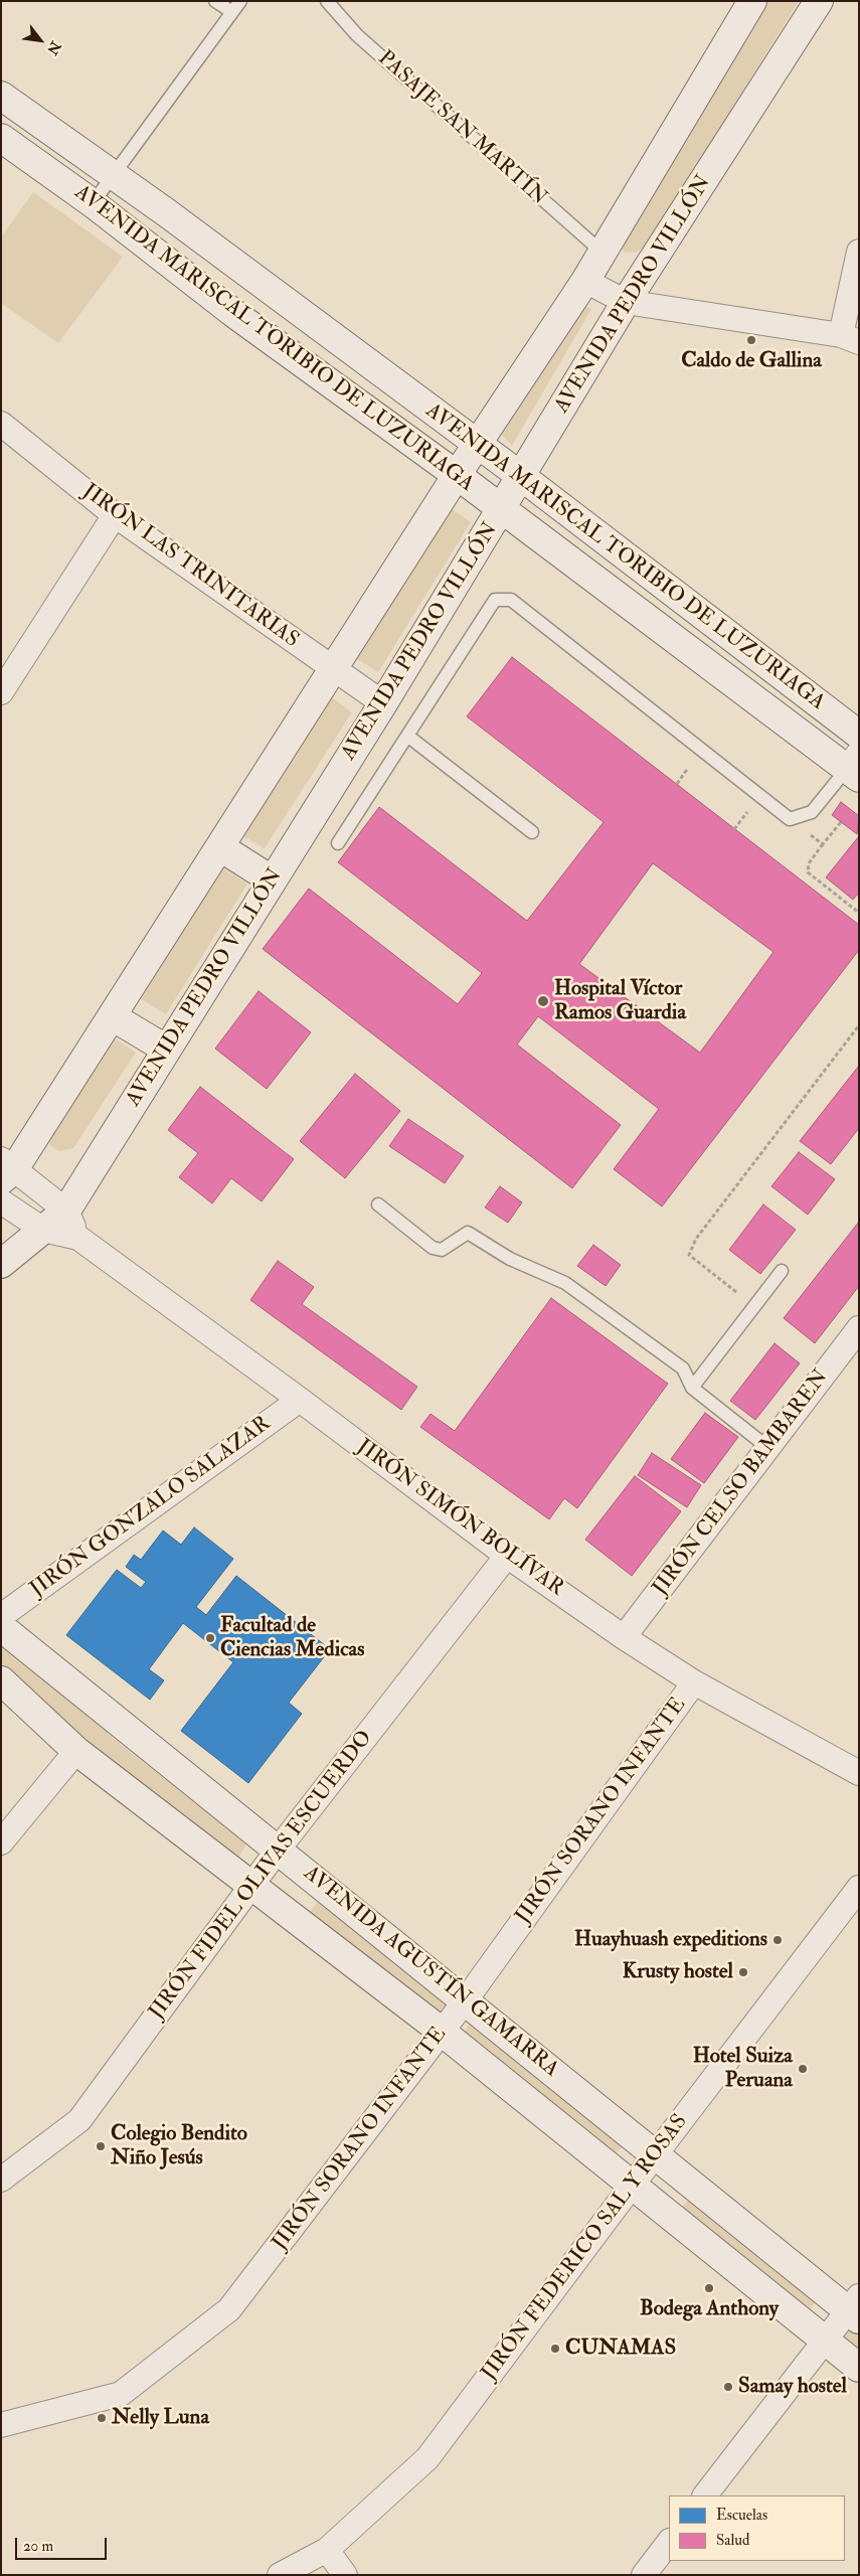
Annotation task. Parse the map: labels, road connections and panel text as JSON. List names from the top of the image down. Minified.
{"streets":{"main road":["AVENIDA PEDRO VILLÓN","AVENIDA MARISCAL TORIBIO DE LUZURIAGA","AVENIDA AGUSTÍN GAMARRA"],"street":["JIRÓN LAS TRINITARIAS","JIRÓN CELSO BAMBAREN","JIRÓN GONZALO SALAZAR","JIRÓN SIMÓN BOLÍVAR","JIRÓN SORANO INFANTE","JIRÓN FIDEL OLIVAS ESCUERDO","JIRÓN FEDERICO SAL Y ROSAS"],"lane":["PASAJE SAN MARTÍN"]},"crossings":[["AVENIDA PEDRO VILLÓN","AVENIDA MARISCAL TORIBIO DE LUZURIAGA"],["AVENIDA PEDRO VILLÓN","JIRÓN LAS TRINITARIAS"],["AVENIDA PEDRO VILLÓN","JIRÓN SIMÓN BOLÍVAR"],["JIRÓN CELSO BAMBAREN","JIRÓN SIMÓN BOLÍVAR"],["JIRÓN GONZALO SALAZAR","JIRÓN SIMÓN BOLÍVAR"],["JIRÓN SIMÓN BOLÍVAR","JIRÓN SORANO INFANTE"],["JIRÓN SIMÓN BOLÍVAR","JIRÓN FIDEL OLIVAS ESCUERDO"],["JIRÓN SORANO INFANTE","AVENIDA AGUSTÍN GAMARRA"],["JIRÓN FIDEL OLIVAS ESCUERDO","AVENIDA AGUSTÍN GAMARRA"],["AVENIDA AGUSTÍN GAMARRA","JIRÓN FEDERICO SAL Y ROSAS"]],"places":["Caldo de Gallina","Hospital Víctor Ramos Guardia","Facultad de Ciencias Medicas","Huayhuash expeditions","Krusty hostel","Hotel Suiza Peruana","Colegio Bendito Niño Jesús","Bodega Anthony","CUNAMAS","Samay hostel","Nelly Luna"],"legend":["Escuelas","Salud"],"scale_bar":"20 m","north":"bottom right"}
